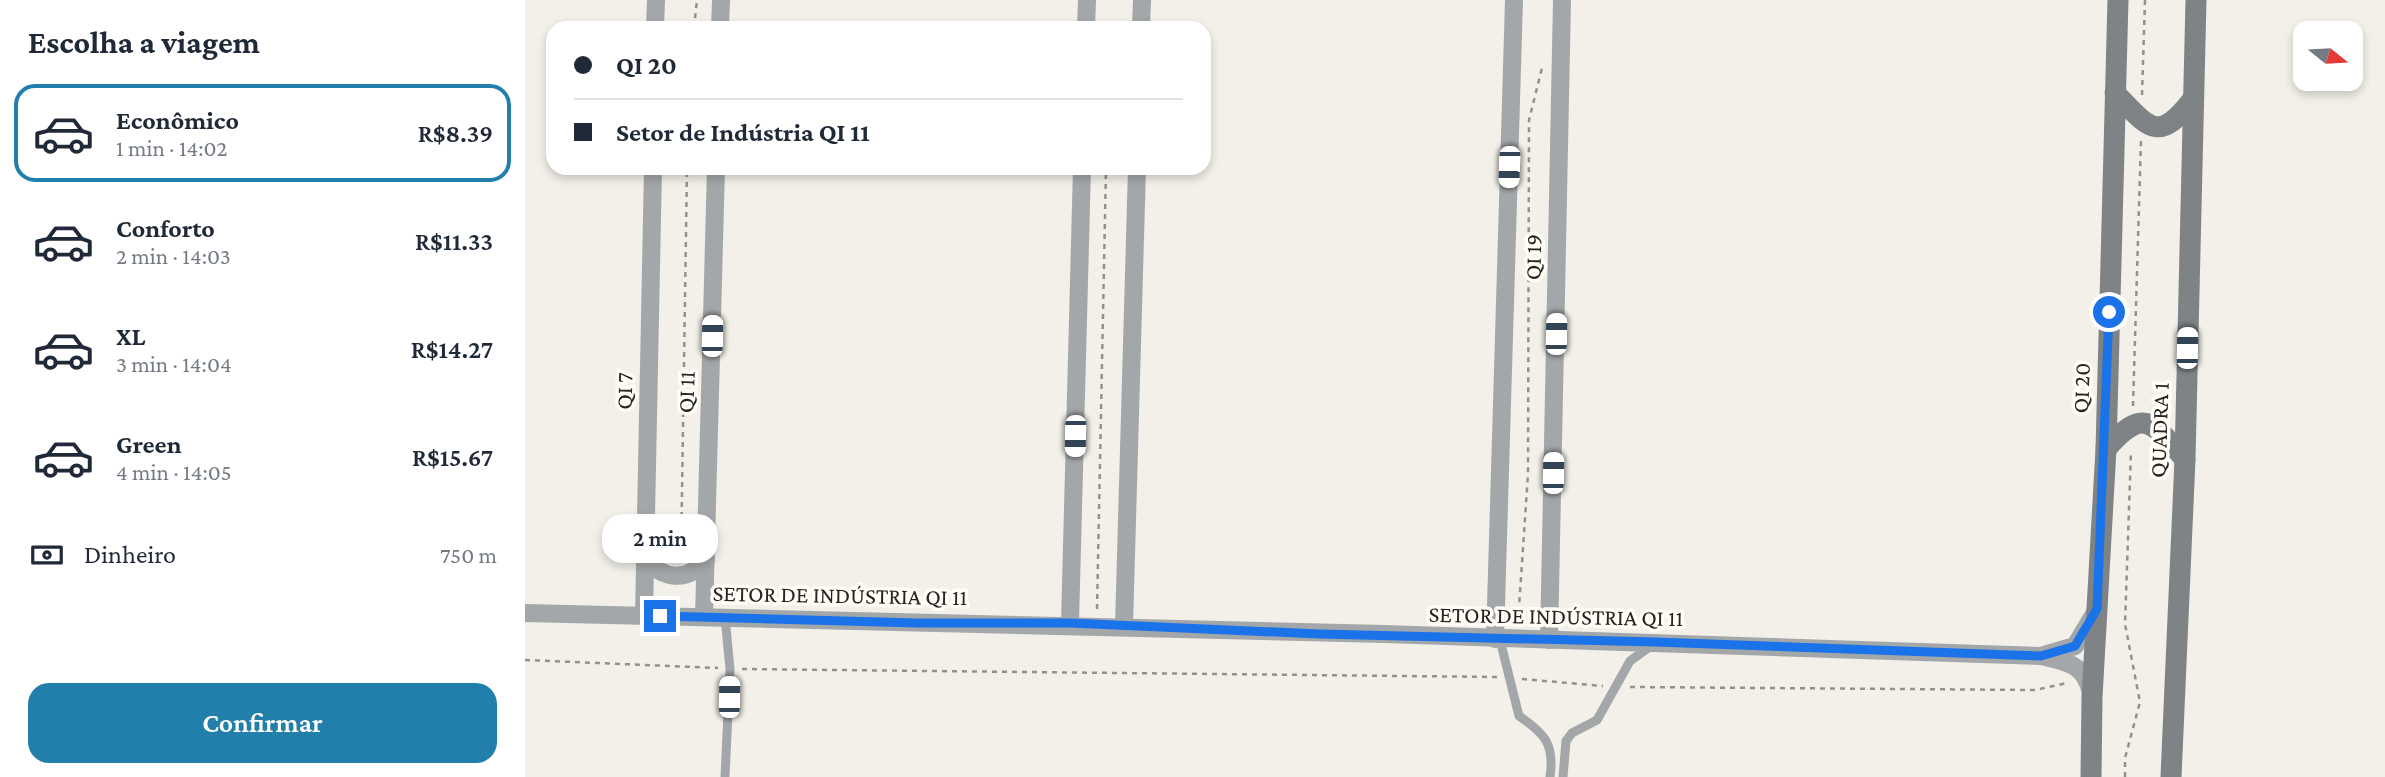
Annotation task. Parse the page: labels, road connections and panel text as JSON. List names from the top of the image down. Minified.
{"streets":{"street":["QI 19","QI 20","QI 7","QI 11","QUADRA 1","SETOR DE INDÚSTRIA QI 11"]},"crossings":[["QI 19","SETOR DE INDÚSTRIA QI 11"],["QI 7","SETOR DE INDÚSTRIA QI 11"],["QI 11","SETOR DE INDÚSTRIA QI 11"]],"north":"right","page":{"heading":"Escolha a viagem","banner":["QI 20","Setor de Indústria QI 11"],"list":[{"name":"Econômico","note":"1 min · 14:02","value":"R$8.39"},{"name":"Conforto","note":"2 min · 14:03","value":"R$11.33"},{"name":"XL","note":"3 min · 14:04","value":"R$14.27"},{"name":"Green","note":"4 min · 14:05","value":"R$15.67"}],"bubble":"2 min","pay":["Dinheiro","750 m"],"buttons":"Confirmar"}}
